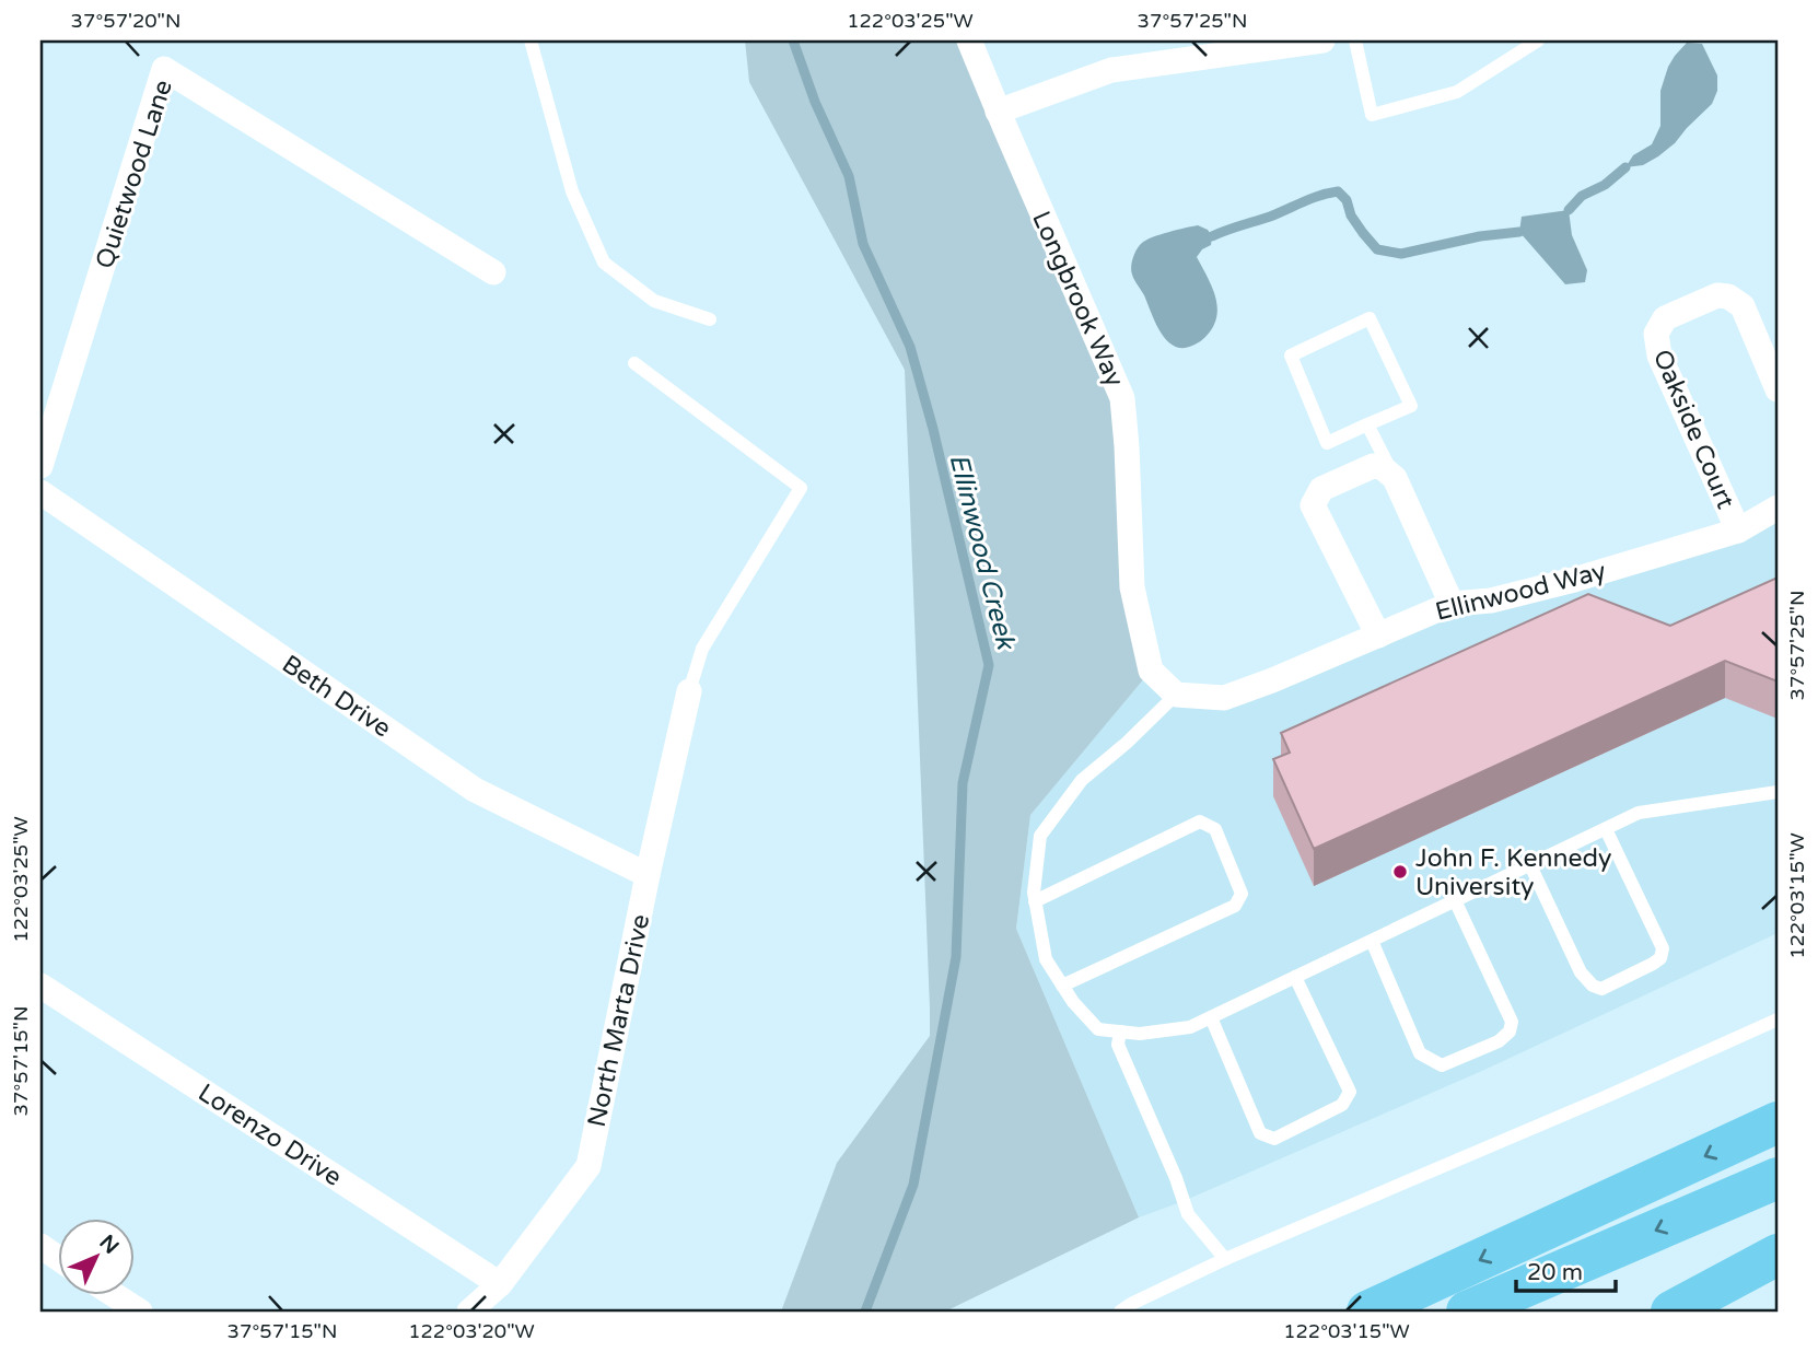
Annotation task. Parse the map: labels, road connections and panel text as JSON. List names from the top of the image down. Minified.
{"streets":{"street":["Quietwood Lane","Longbrook Way","Oakside Court","Ellinwood Way","Beth Drive","North Marta Drive","Lorenzo Drive"]},"crossings":[["Longbrook Way","Ellinwood Way"],["Oakside Court","Ellinwood Way"],["Beth Drive","North Marta Drive"],["North Marta Drive","Lorenzo Drive"]],"water":["Ellinwood Creek"],"places":["John F. Kennedy University"],"scale_bar":"20 m","north":"top right","coordinates":["37°57'20\"N","122°03'25\"W","37°57'25\"N","122°03'15\"W","37°57'15\"N","122°03'20\"W"]}
